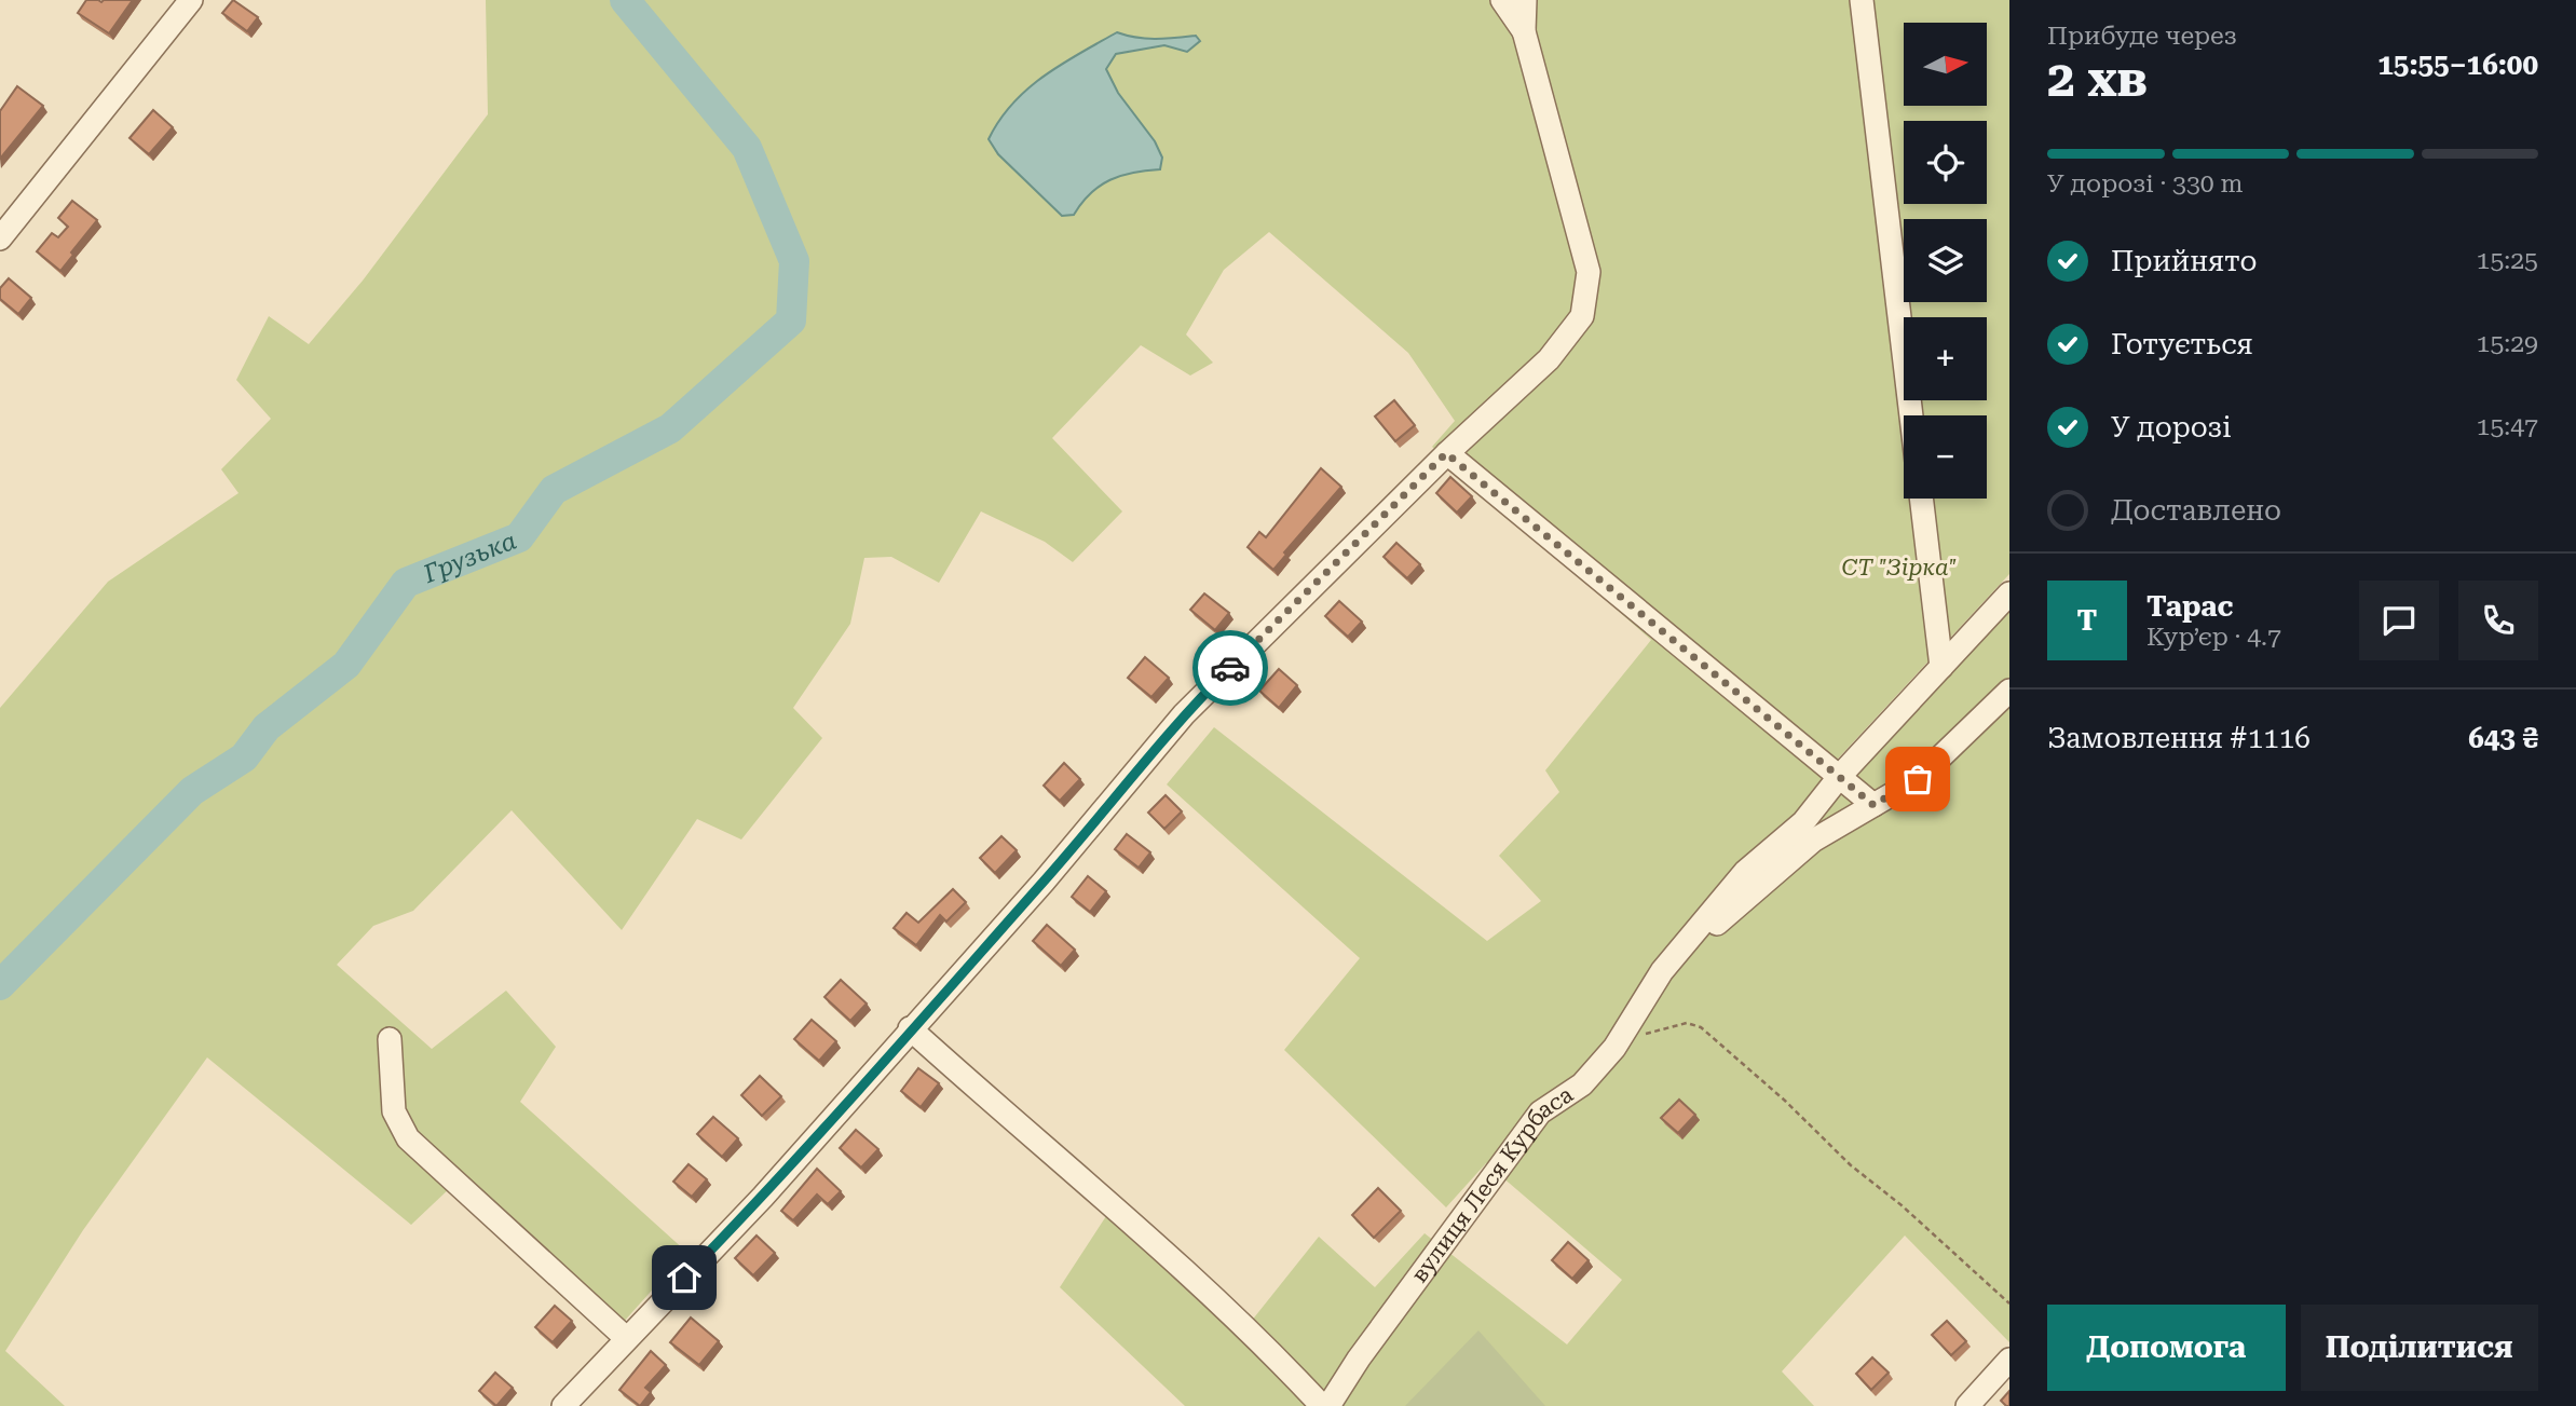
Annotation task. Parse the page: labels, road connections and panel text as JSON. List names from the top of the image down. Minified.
{"streets":{"street":["вулиця Леся Курбаса"]},"water":["Грузька"],"parks":["СТ \"Зірка\""],"north":"right","page":{"heading":["2 хв","Прибуде через","15:55–16:00"],"panel":["Тарас","Кур’єр · 4.7","Замовлення #1116","643 ₴"],"map_buttons":["+","−"],"bar":"У дорозі · 330 m","list":[["Прийнято","15:25"],["Готується","15:29"],["У дорозі","15:47"],"Доставлено"],"round":"Т","buttons":["Допомога","Поділитися"]}}
